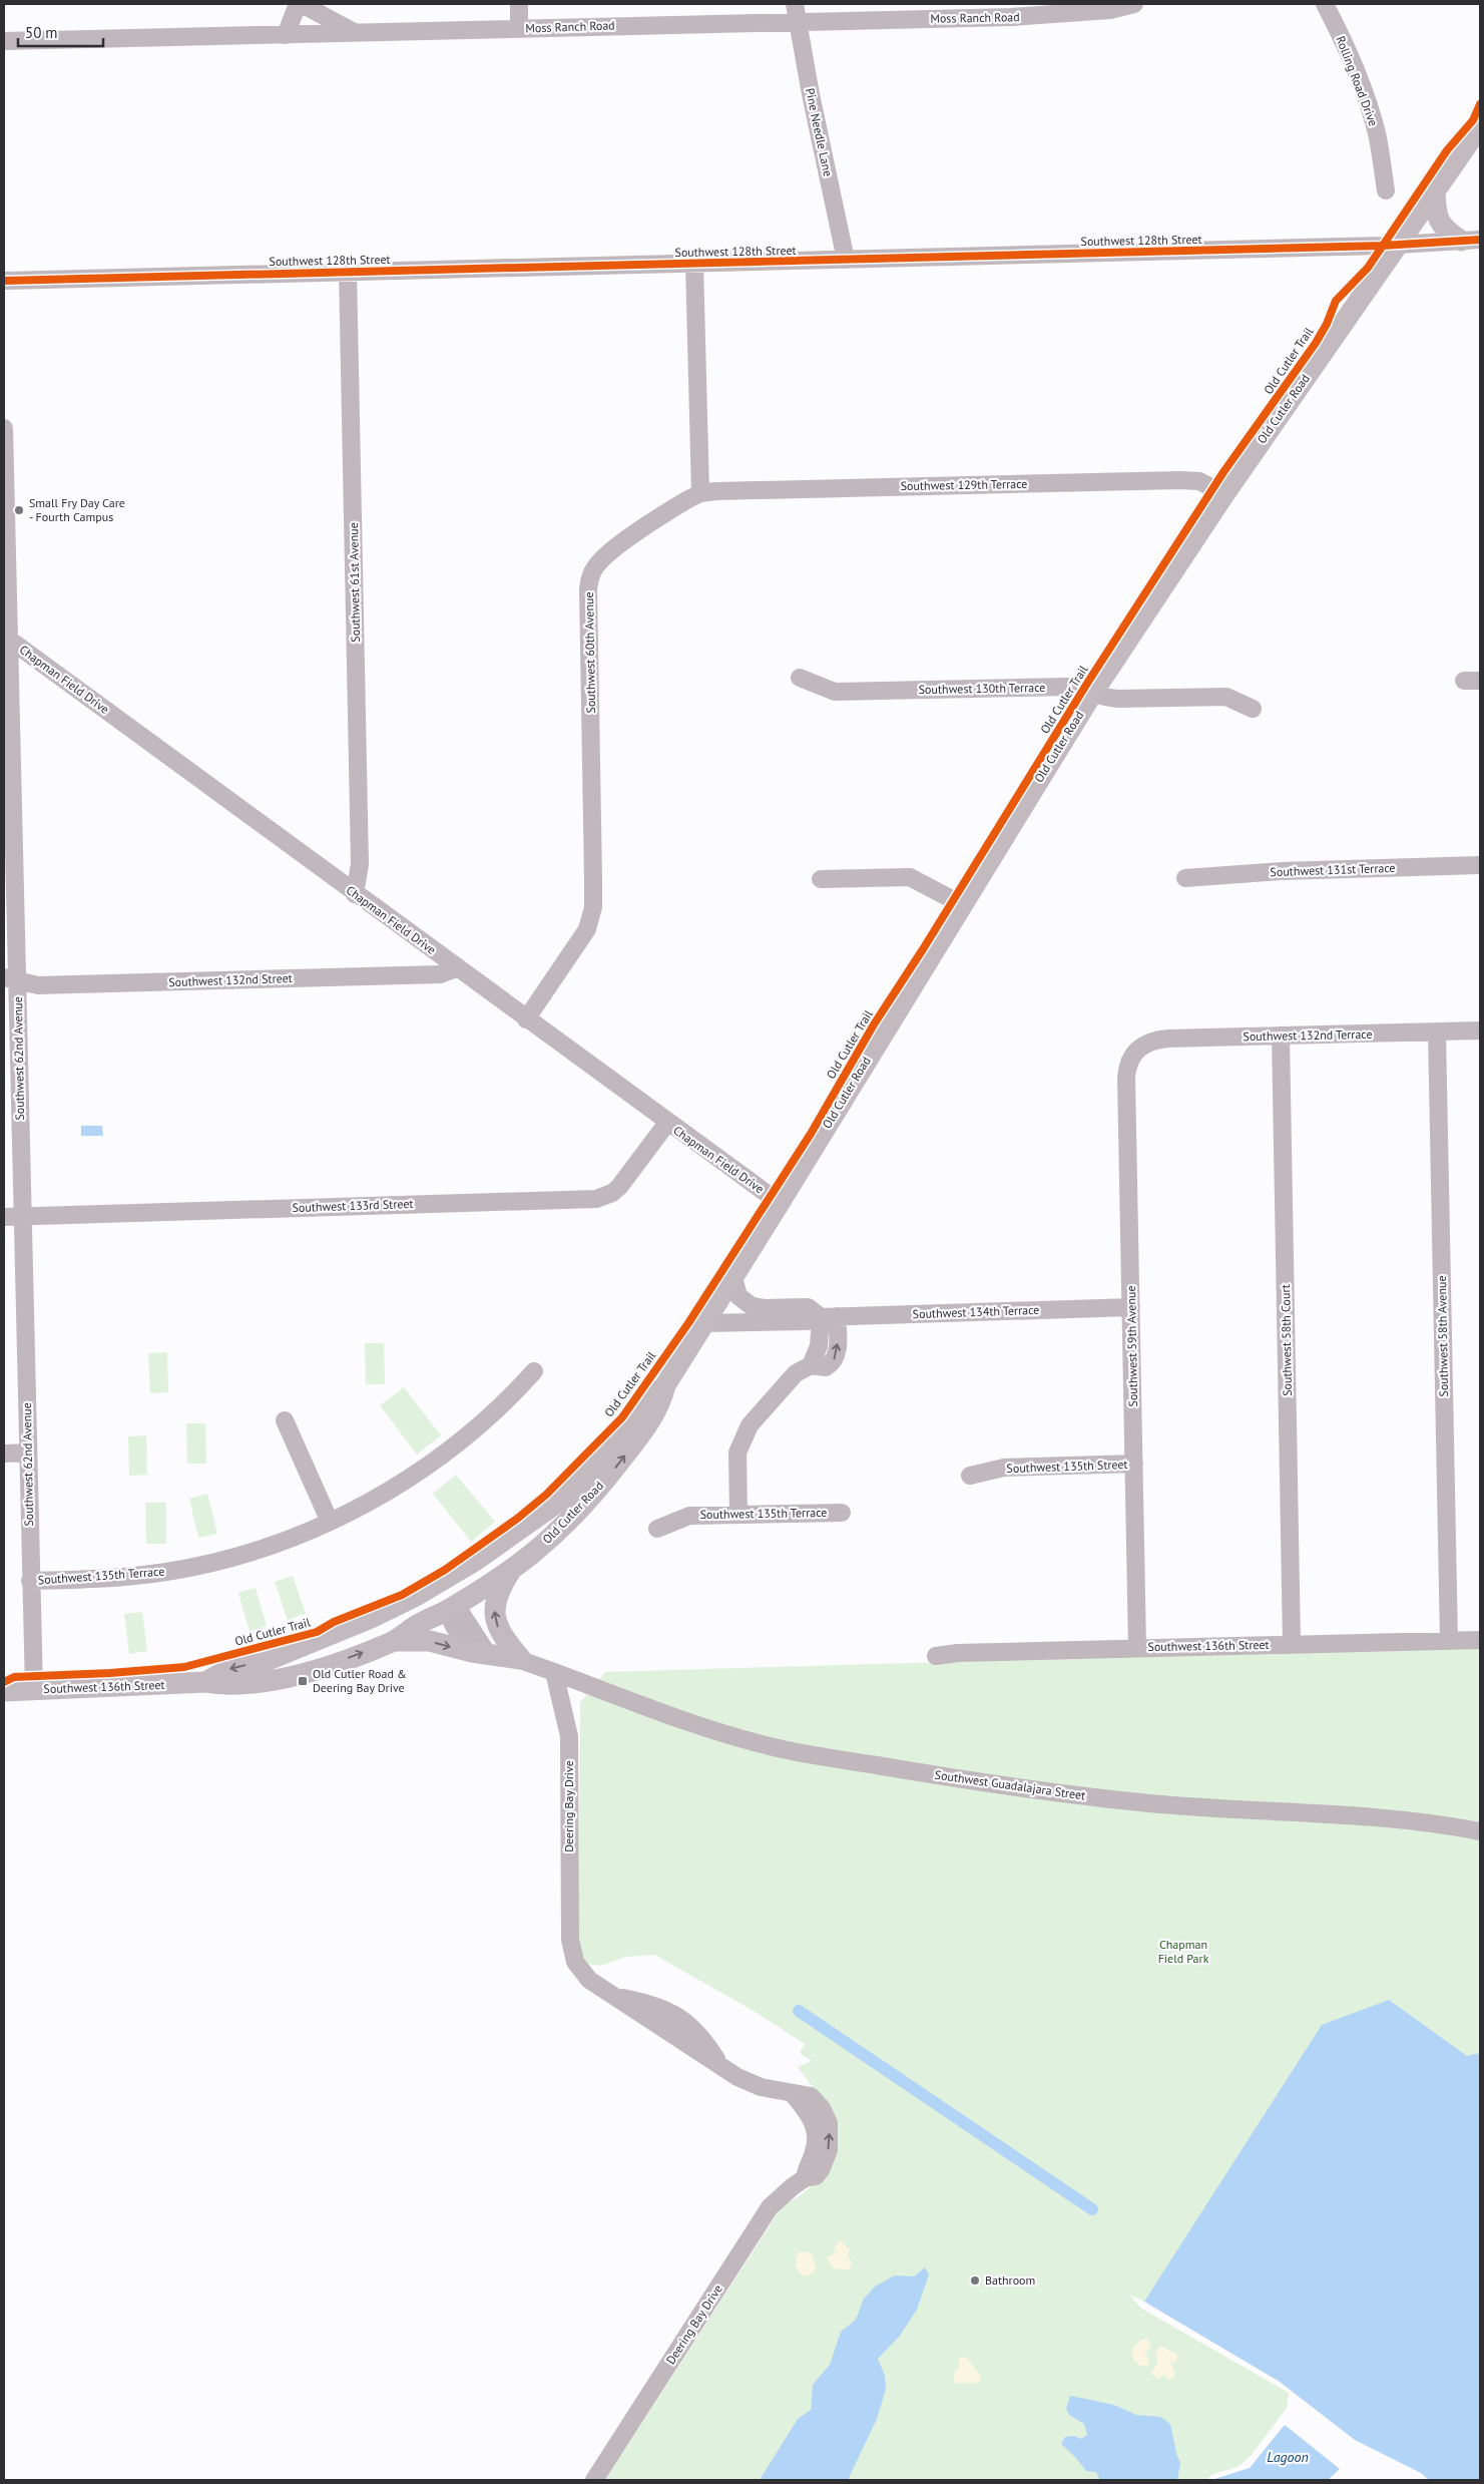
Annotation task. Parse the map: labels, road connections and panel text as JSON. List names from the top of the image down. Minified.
{"streets":{"main road":["Old Cutler Road","Southwest 136th Street"],"street":["Moss Ranch Road","Rolling Road Drive","Pine Needle Lane","Southwest 128th Street","Southwest 129th Terrace","Southwest 61st Avenue","Southwest 60th Avenue","Chapman Field Drive","Southwest 130th Terrace","Southwest 131st Terrace","Southwest 132nd Street","Southwest 132nd Terrace","Southwest 62nd Avenue","Southwest 133rd Street","Southwest 134th Terrace","Southwest 58th Avenue","Southwest 58th Court","Southwest 59th Avenue","Southwest 135th Street","Southwest 135th Terrace","Southwest Guadalajara Street","Deering Bay Drive"],"cycle path":["Old Cutler Trail"]},"crossings":[["Moss Ranch Road","Pine Needle Lane"],["Pine Needle Lane","Southwest 128th Street"],["Southwest 128th Street","Old Cutler Road"],["Southwest 128th Street","Southwest 61st Avenue"],["Old Cutler Road","Southwest 129th Terrace"],["Old Cutler Road","Chapman Field Drive"],["Old Cutler Road","Southwest 130th Terrace"],["Old Cutler Road","Southwest 134th Terrace"],["Old Cutler Road","Southwest 136th Street"],["Southwest 129th Terrace","Southwest 60th Avenue"],["Southwest 61st Avenue","Chapman Field Drive"],["Southwest 60th Avenue","Chapman Field Drive"],["Chapman Field Drive","Southwest 132nd Street"],["Chapman Field Drive","Southwest 62nd Avenue"],["Chapman Field Drive","Southwest 133rd Street"],["Southwest 132nd Street","Southwest 62nd Avenue"],["Southwest 132nd Terrace","Southwest 58th Avenue"],["Southwest 132nd Terrace","Southwest 58th Court"],["Southwest 132nd Terrace","Southwest 59th Avenue"],["Southwest 62nd Avenue","Southwest 133rd Street"],["Southwest 62nd Avenue","Southwest 135th Terrace"],["Southwest 62nd Avenue","Southwest 136th Street"],["Southwest 134th Terrace","Southwest 59th Avenue"],["Southwest 58th Avenue","Southwest 136th Street"],["Southwest 58th Court","Southwest 136th Street"],["Southwest 59th Avenue","Southwest 135th Street"],["Southwest 59th Avenue","Southwest 136th Street"],["Southwest Guadalajara Street","Deering Bay Drive"]],"water":["Lagoon"],"parks":["Chapman Field Park"],"places":{"other":["Small Fry Day Care - Fourth Campus","Bathroom"],"transit":["Old Cutler Road & Deering Bay Drive"]},"scale_bar":"50 m"}
